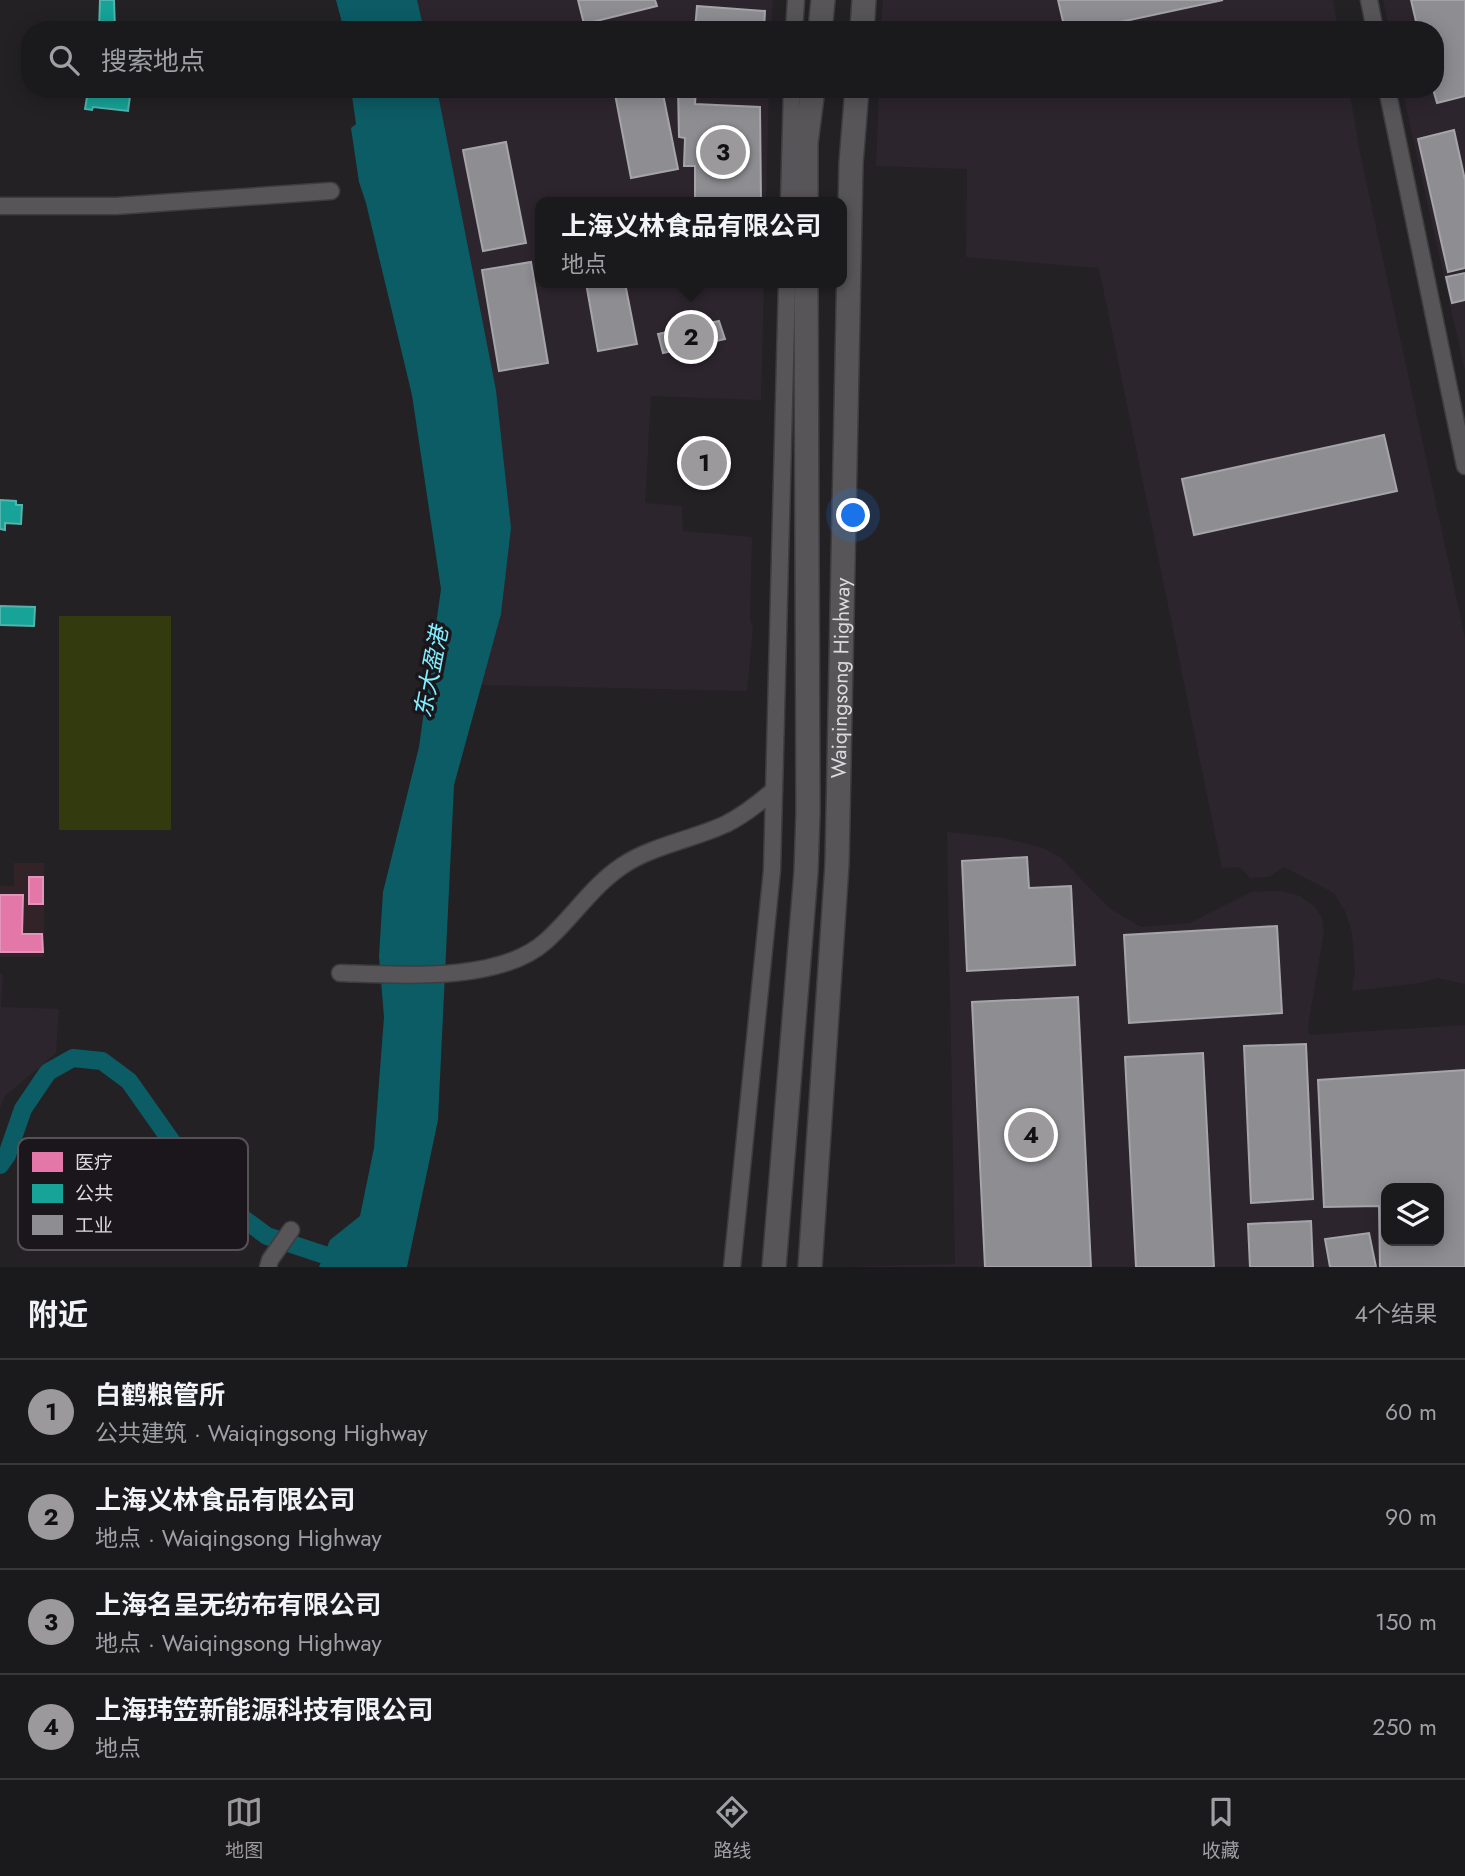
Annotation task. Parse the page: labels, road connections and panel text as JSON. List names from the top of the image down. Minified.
{"streets":{"main road":["Waiqingsong Highway"]},"water":["东大盈港"],"legend":["医疗","公共","工业"],"page":{"search":"搜索地点","pins":["3","2","1","4"],"popup":["上海义林食品有限公司","地点"],"heading":["附近","4个结果"],"list":[{"mark":"1","name":"白鹤粮管所","note":"公共建筑 · Waiqingsong Highway","value":"60 m"},{"mark":"2","name":"上海义林食品有限公司","note":"地点 · Waiqingsong Highway","value":"90 m"},{"mark":"3","name":"上海名呈无纺布有限公司","note":"地点 · Waiqingsong Highway","value":"150 m"},{"mark":"4","name":"上海玮笠新能源科技有限公司","note":"地点","value":"250 m"}],"nav":["地图","路线","收藏"]}}
